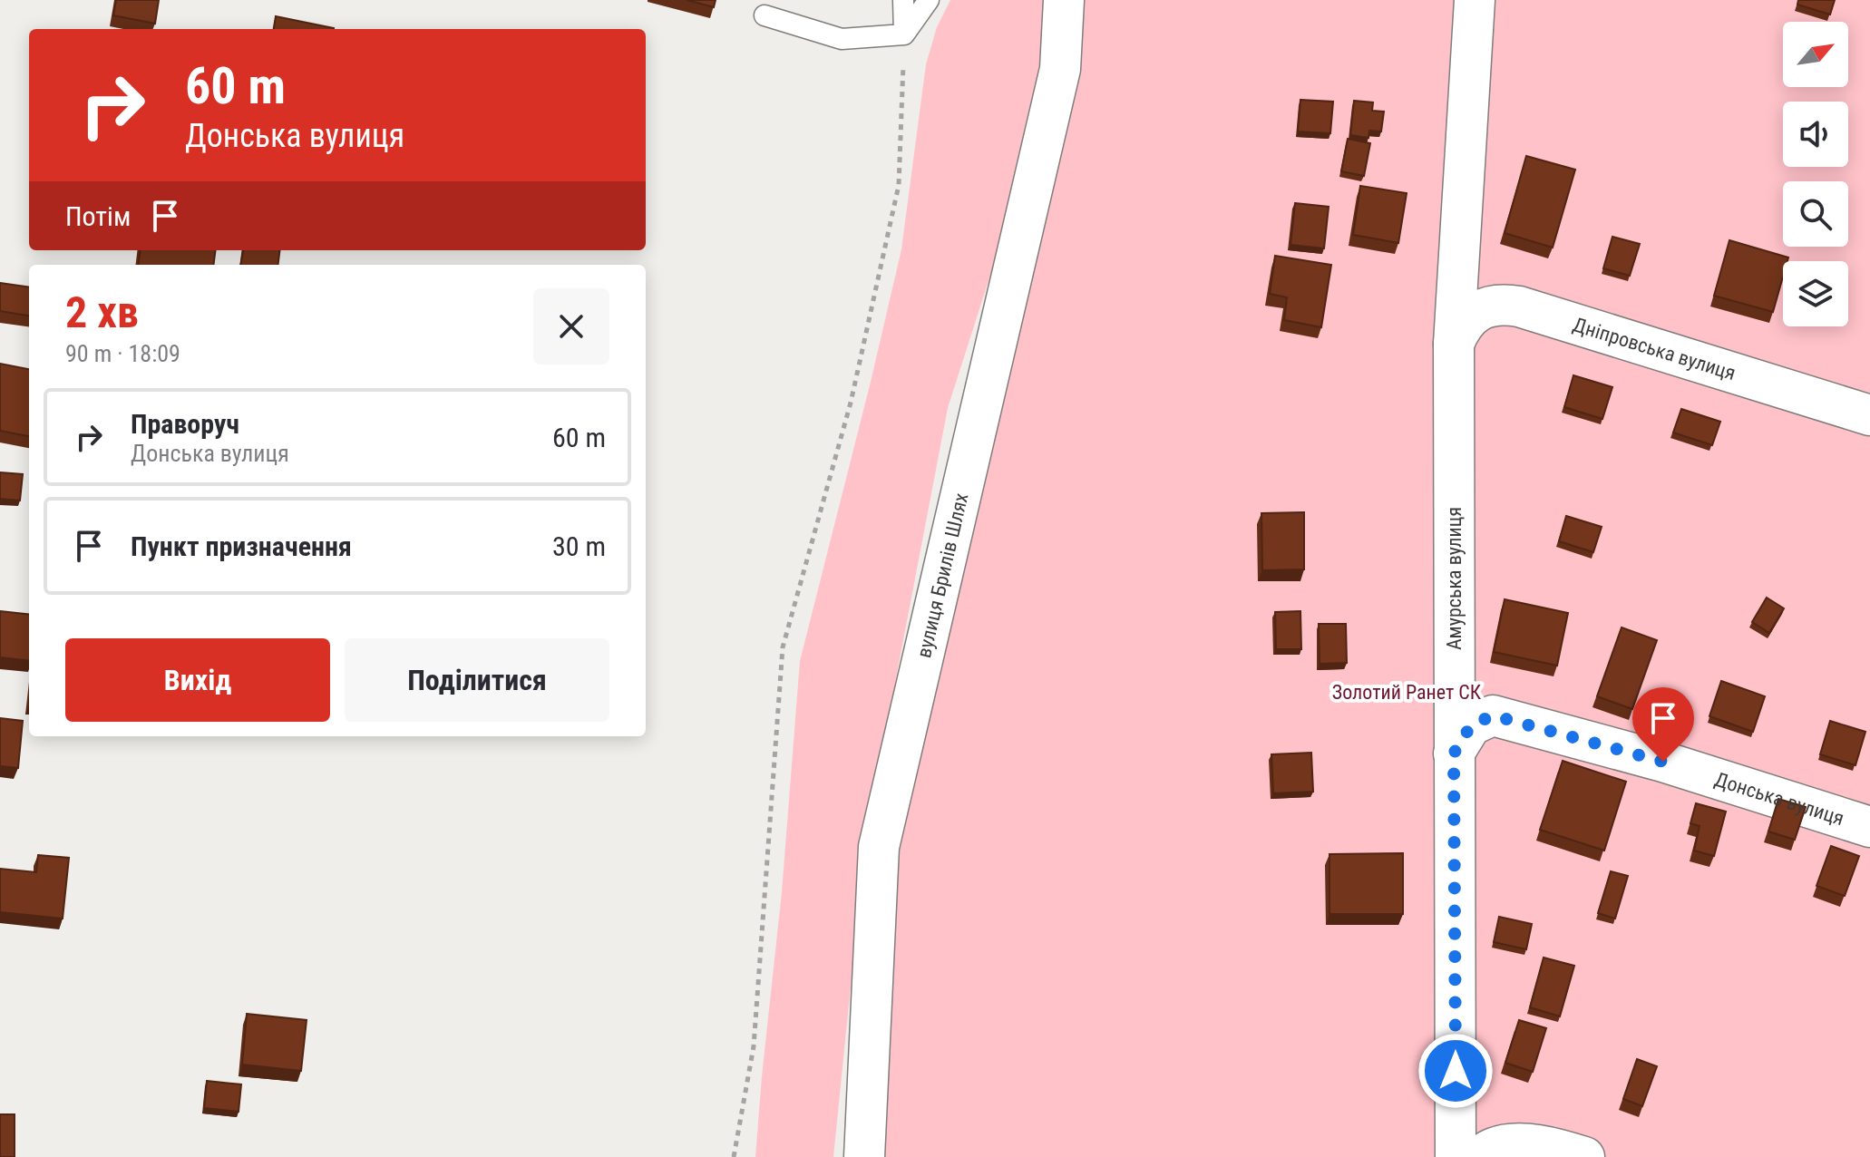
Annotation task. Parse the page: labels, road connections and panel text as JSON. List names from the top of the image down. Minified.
{"streets":{"street":["Дніпровська вулиця","вулиця Брилів Шлях","Амурська вулиця","Донська вулиця"]},"crossings":[["Дніпровська вулиця","Амурська вулиця"],["Амурська вулиця","Донська вулиця"]],"parks":["Золотий Ранет СК"],"north":"top right","page":{"turn":["60 m","Донська вулиця"],"then":"Потім","heading":["2 хв","90 m · 18:09"],"list":[{"name":"Праворуч","note":"Донська вулиця","value":"60 m"},{"name":"Пункт призначення","value":"30 m"}],"buttons":["Вихід","Поділитися"]}}
